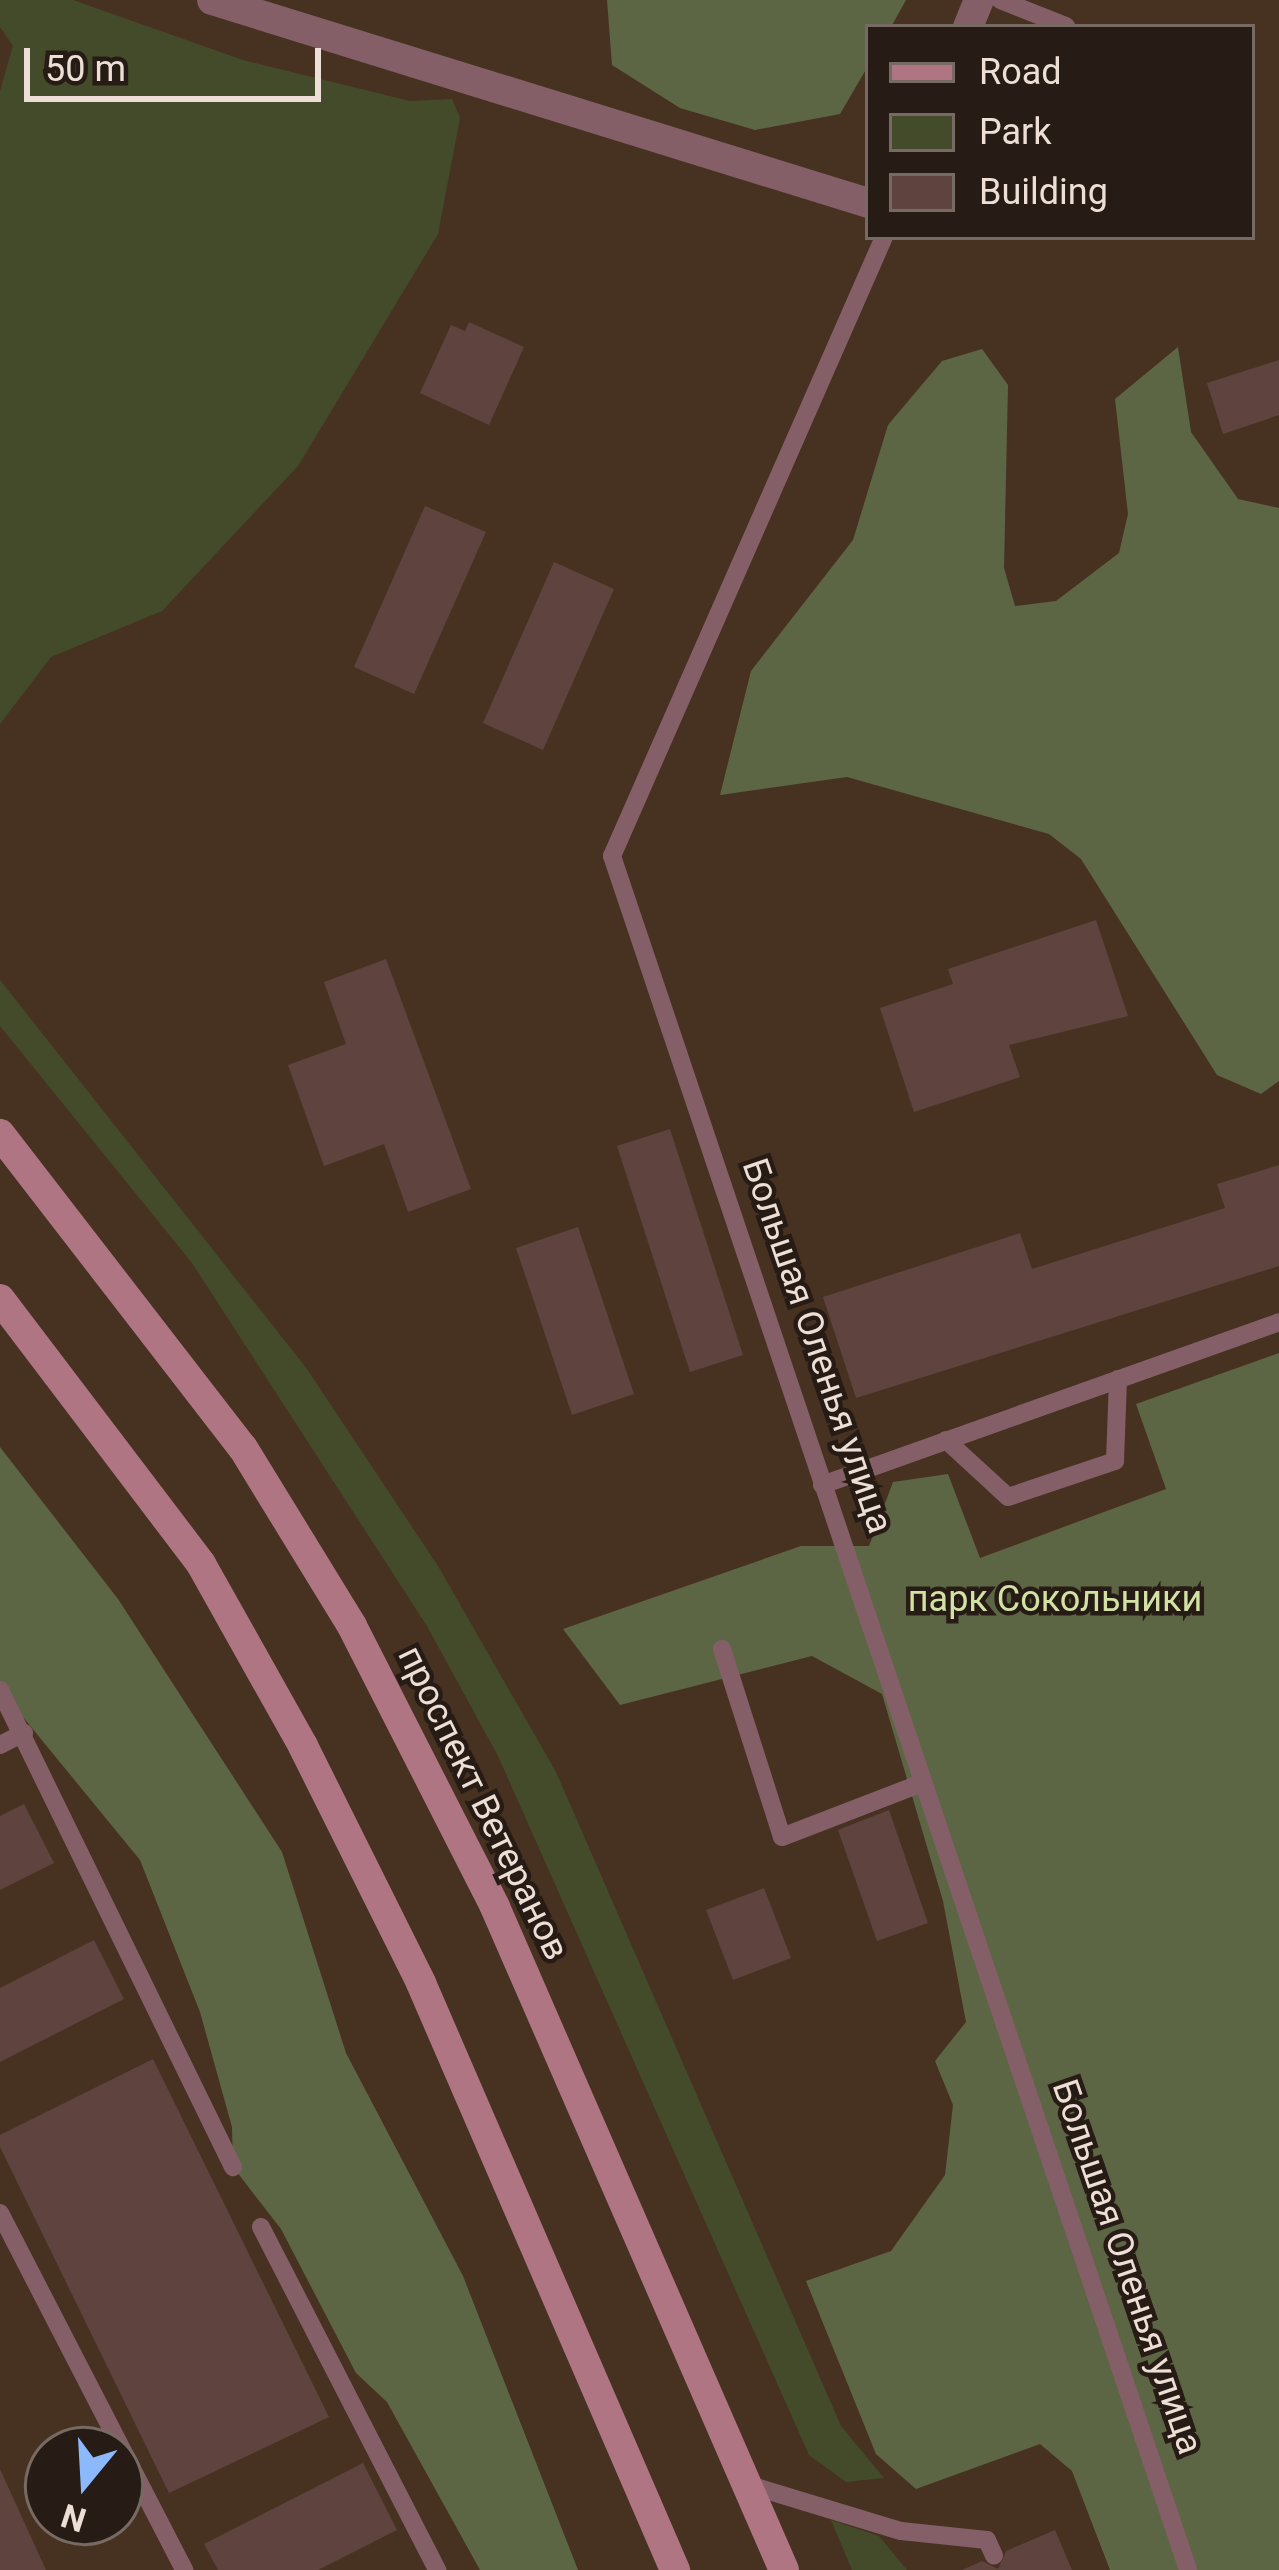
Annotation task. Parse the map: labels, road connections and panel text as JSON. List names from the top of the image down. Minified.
{"streets":{"main road":["проспект Ветеранов"],"lane":["Большая Оленья улица"]},"parks":["парк Сокольники"],"legend":["Road","Park","Building"],"scale_bar":"50 m","north":"bottom"}
